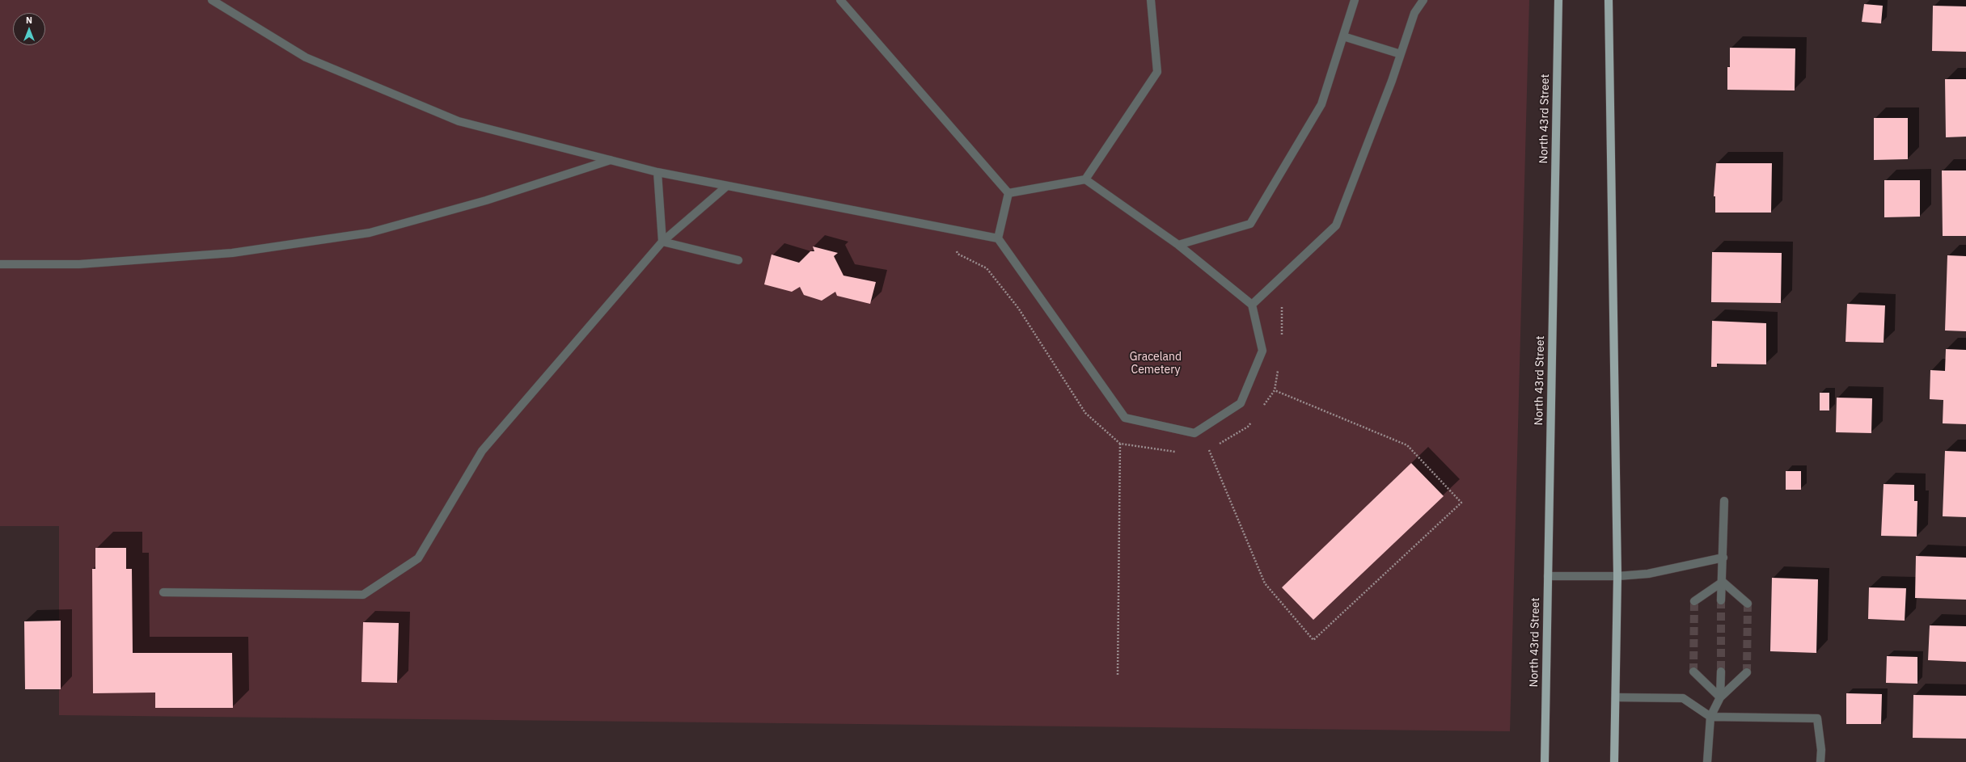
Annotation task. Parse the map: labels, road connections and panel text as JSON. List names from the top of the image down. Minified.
{"streets":{"main road":["North 43rd Street"]},"parks":["Graceland Cemetery"],"north":"top"}
